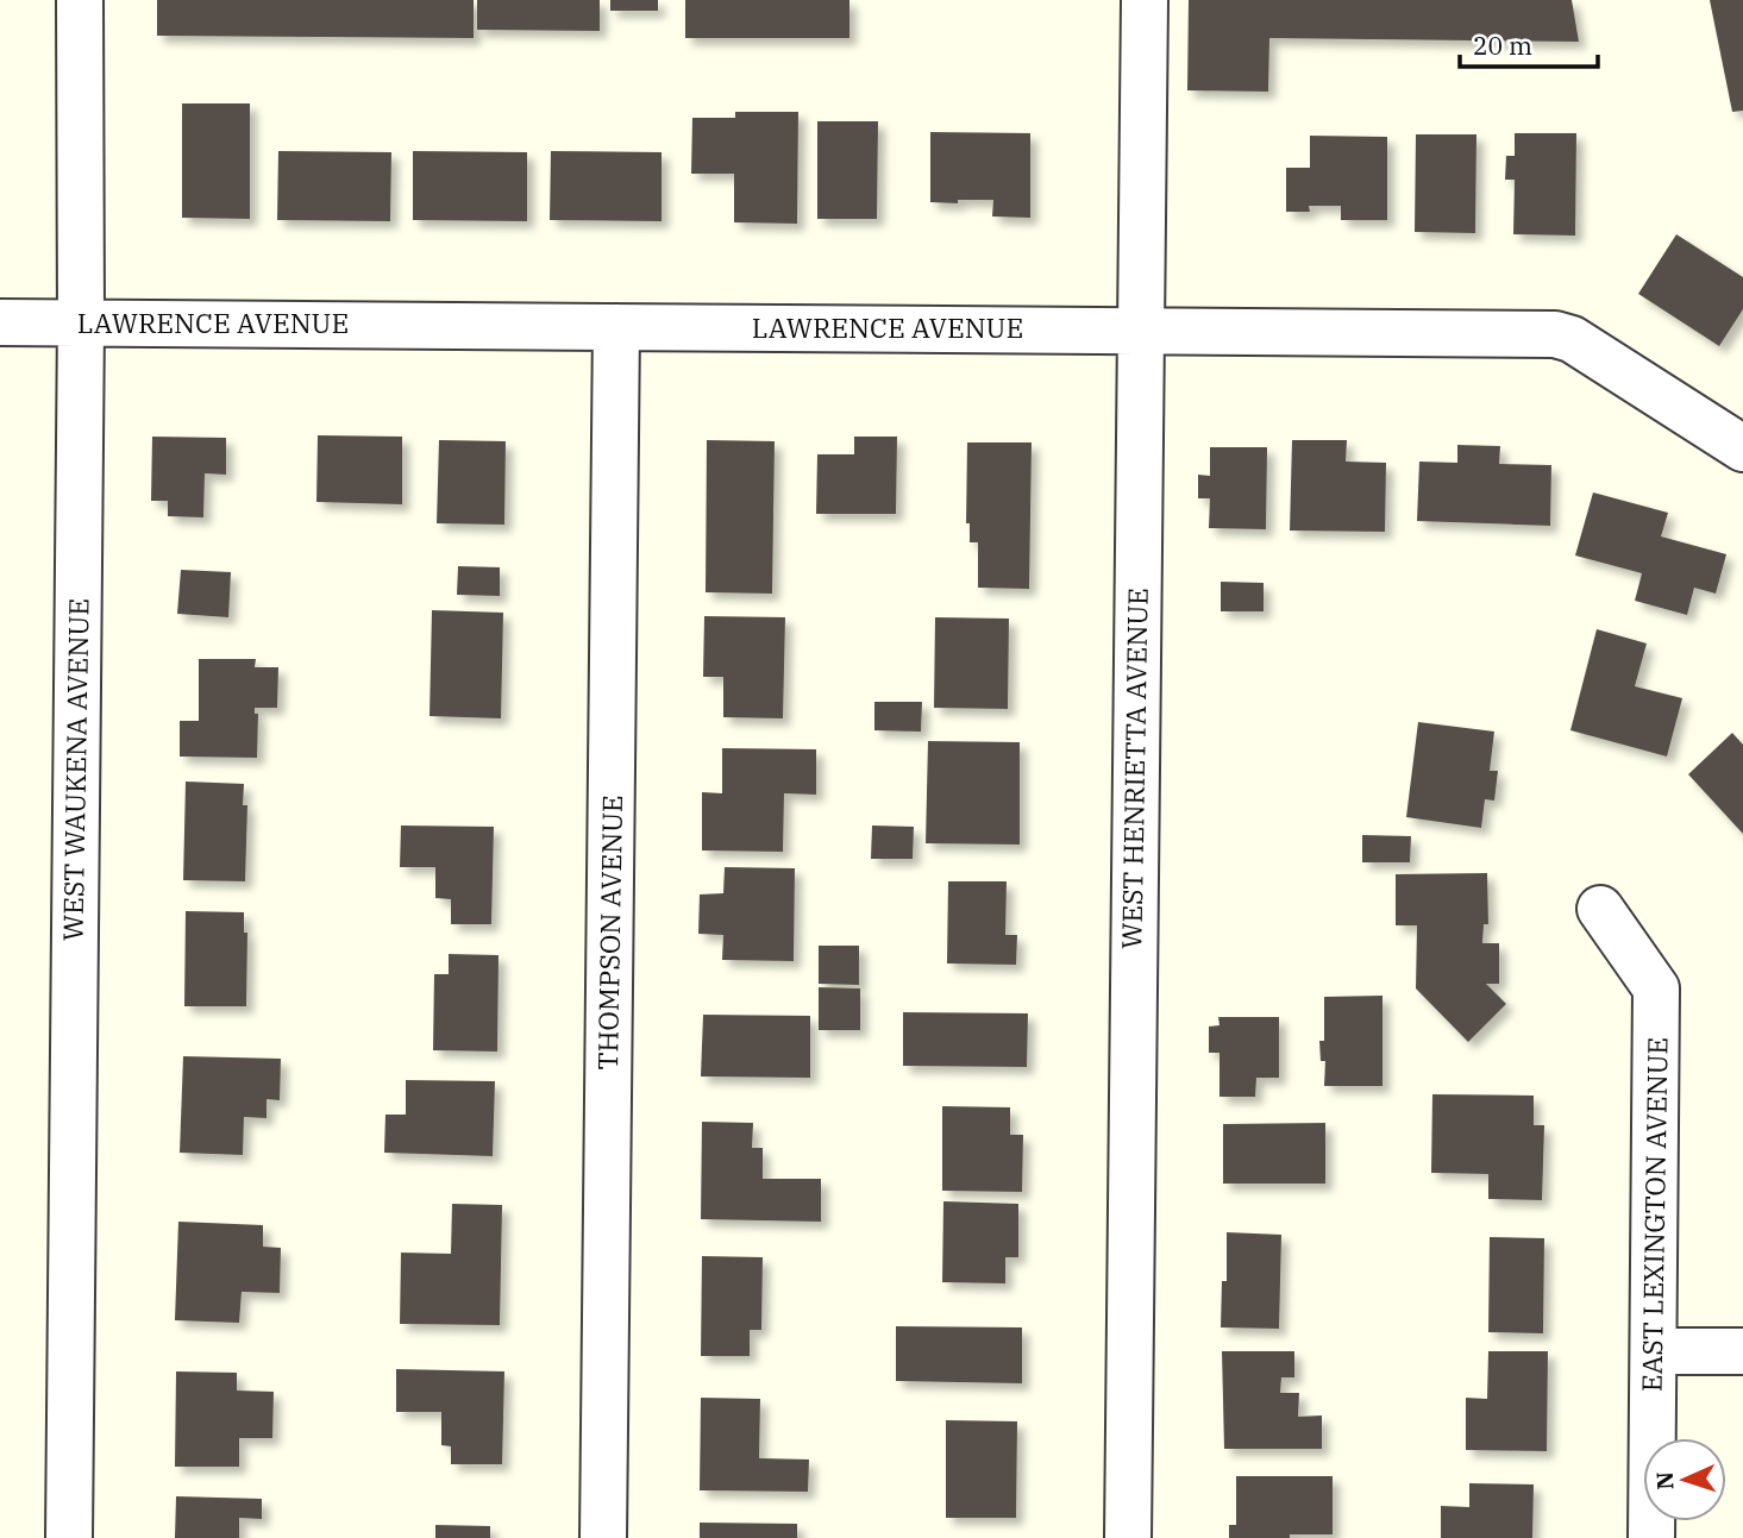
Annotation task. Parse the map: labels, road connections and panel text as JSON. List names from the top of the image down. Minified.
{"streets":{"street":["LAWRENCE AVENUE","WEST HENRIETTA AVENUE","WEST WAUKENA AVENUE","THOMPSON AVENUE","EAST LEXINGTON AVENUE"]},"crossings":[["LAWRENCE AVENUE","WEST HENRIETTA AVENUE"],["LAWRENCE AVENUE","WEST WAUKENA AVENUE"],["LAWRENCE AVENUE","THOMPSON AVENUE"]],"scale_bar":"20 m","north":"left"}
